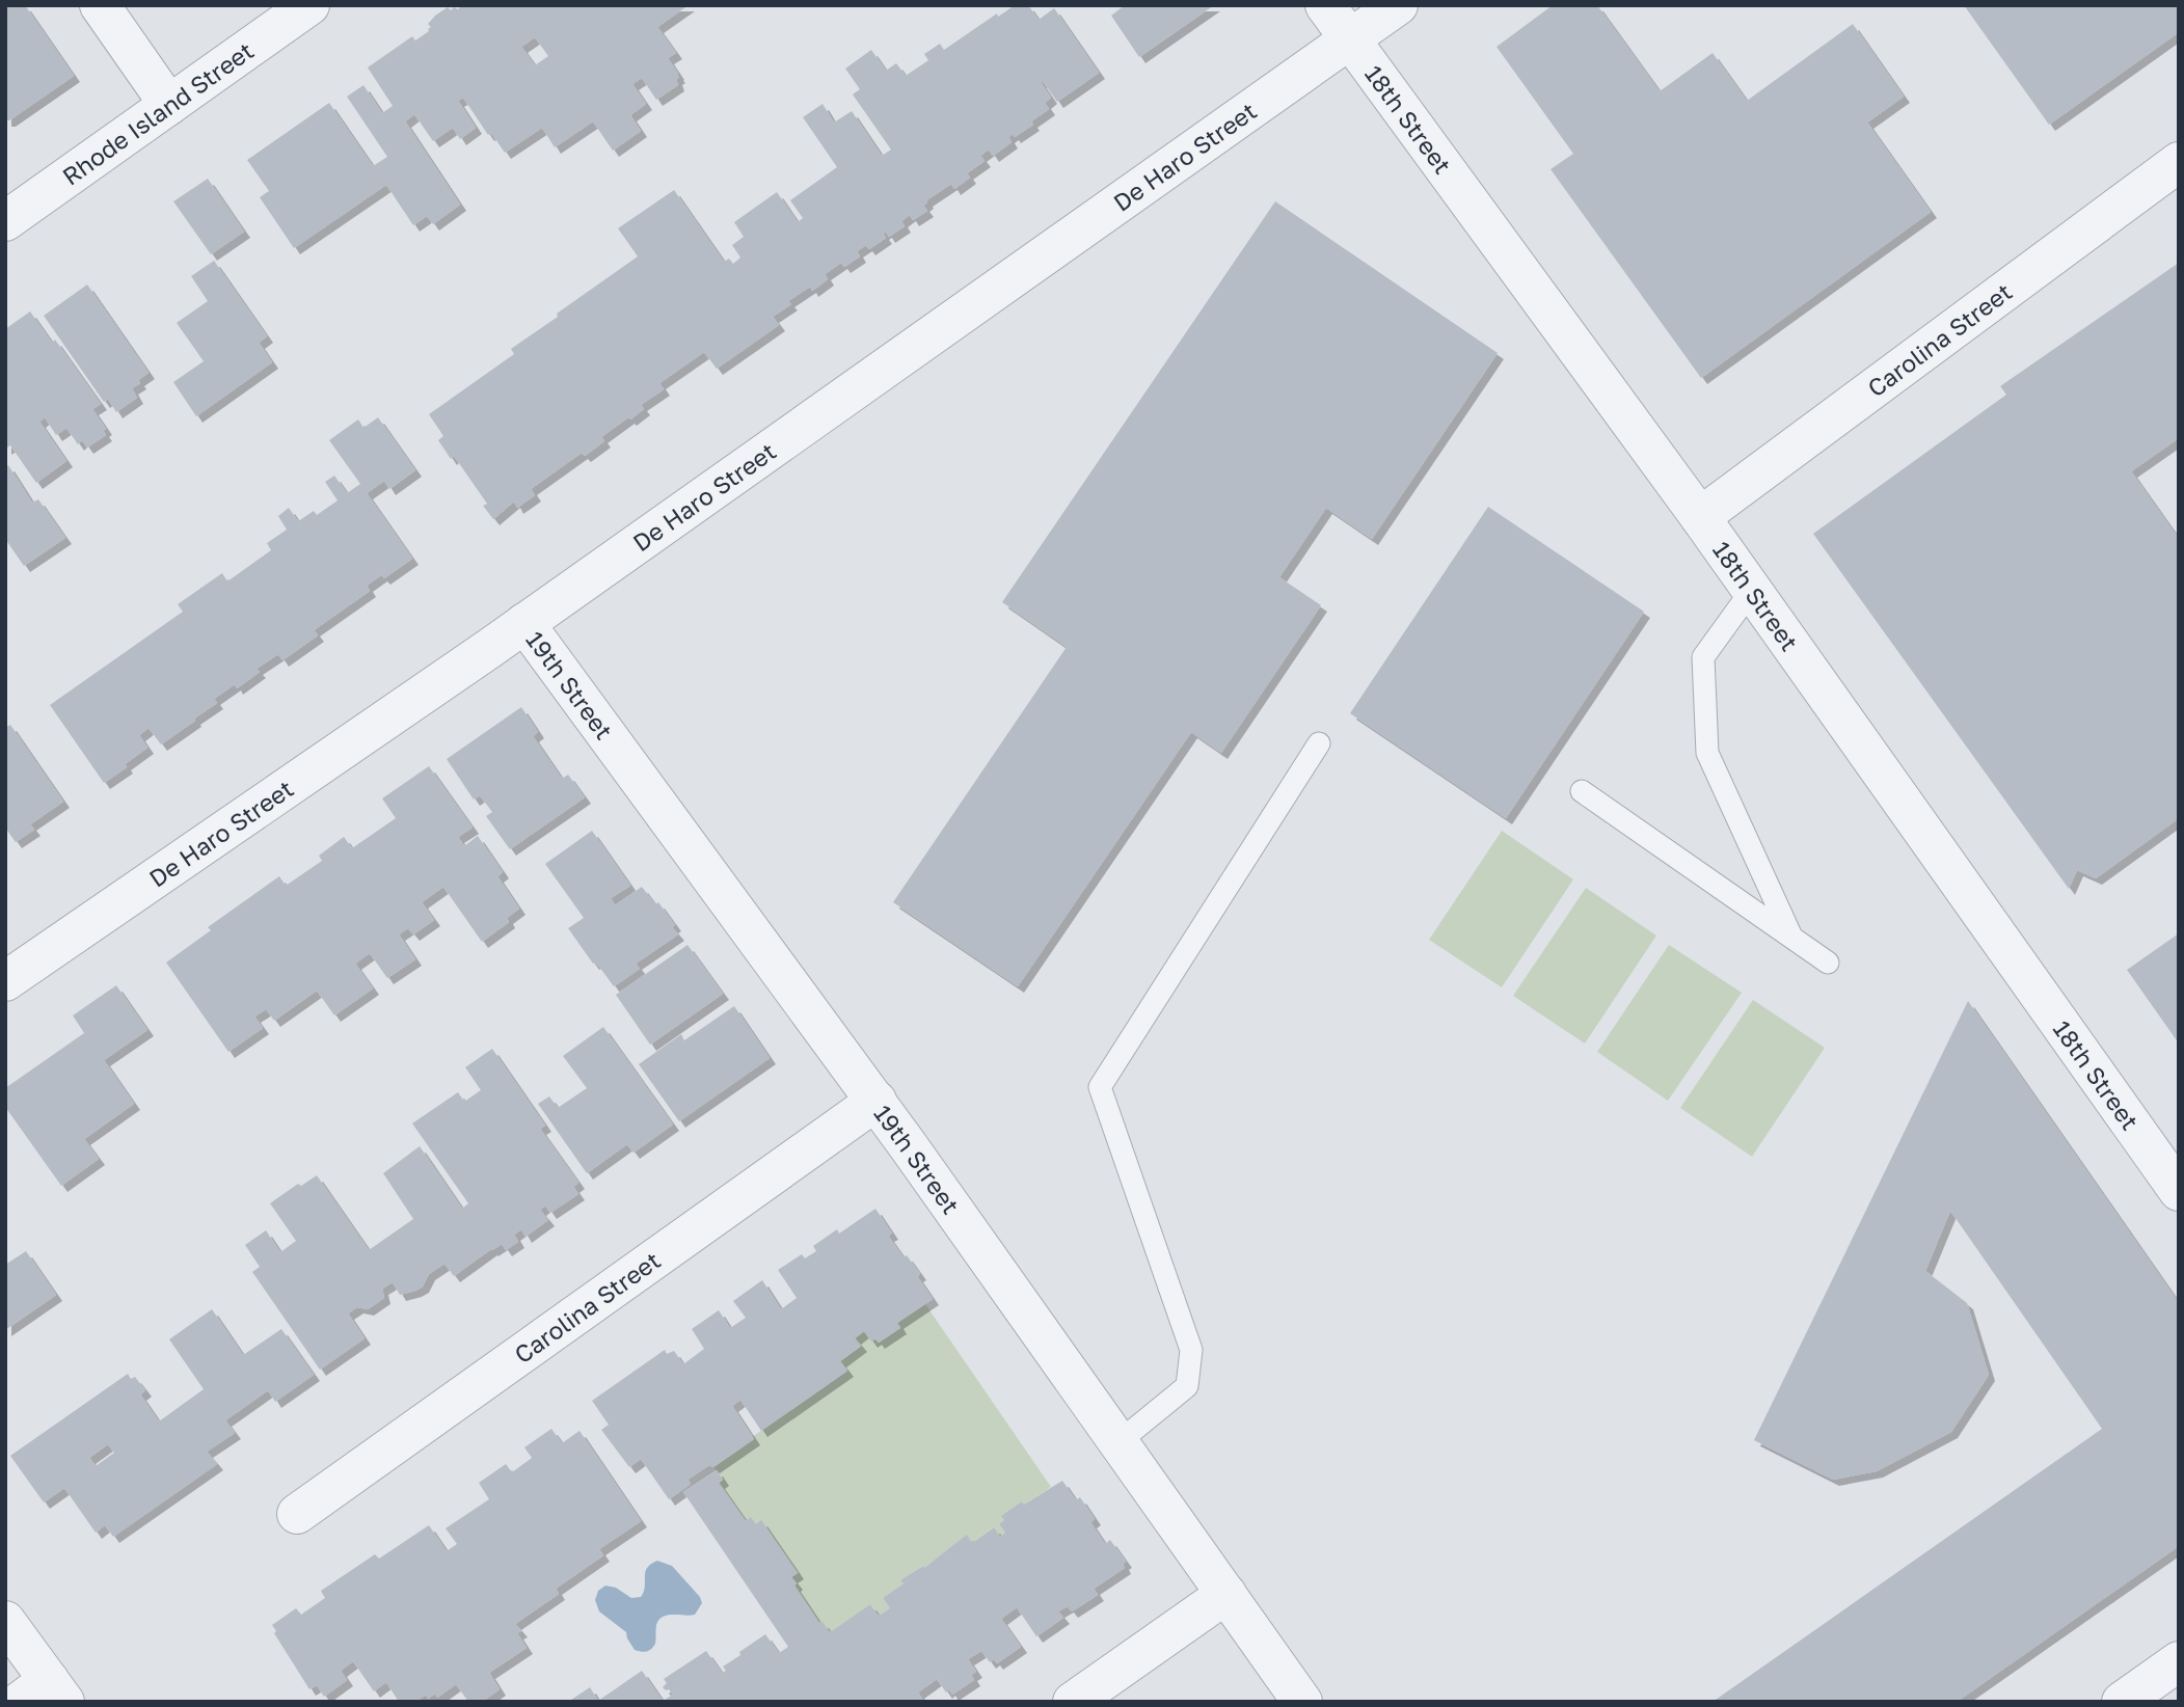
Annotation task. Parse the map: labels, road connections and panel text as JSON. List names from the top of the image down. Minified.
{"streets":{"street":["Rhode Island Street","18th Street","De Haro Street","Carolina Street","19th Street"]},"crossings":[["18th Street","De Haro Street"],["18th Street","Carolina Street"],["De Haro Street","19th Street"],["Carolina Street","19th Street"]]}
